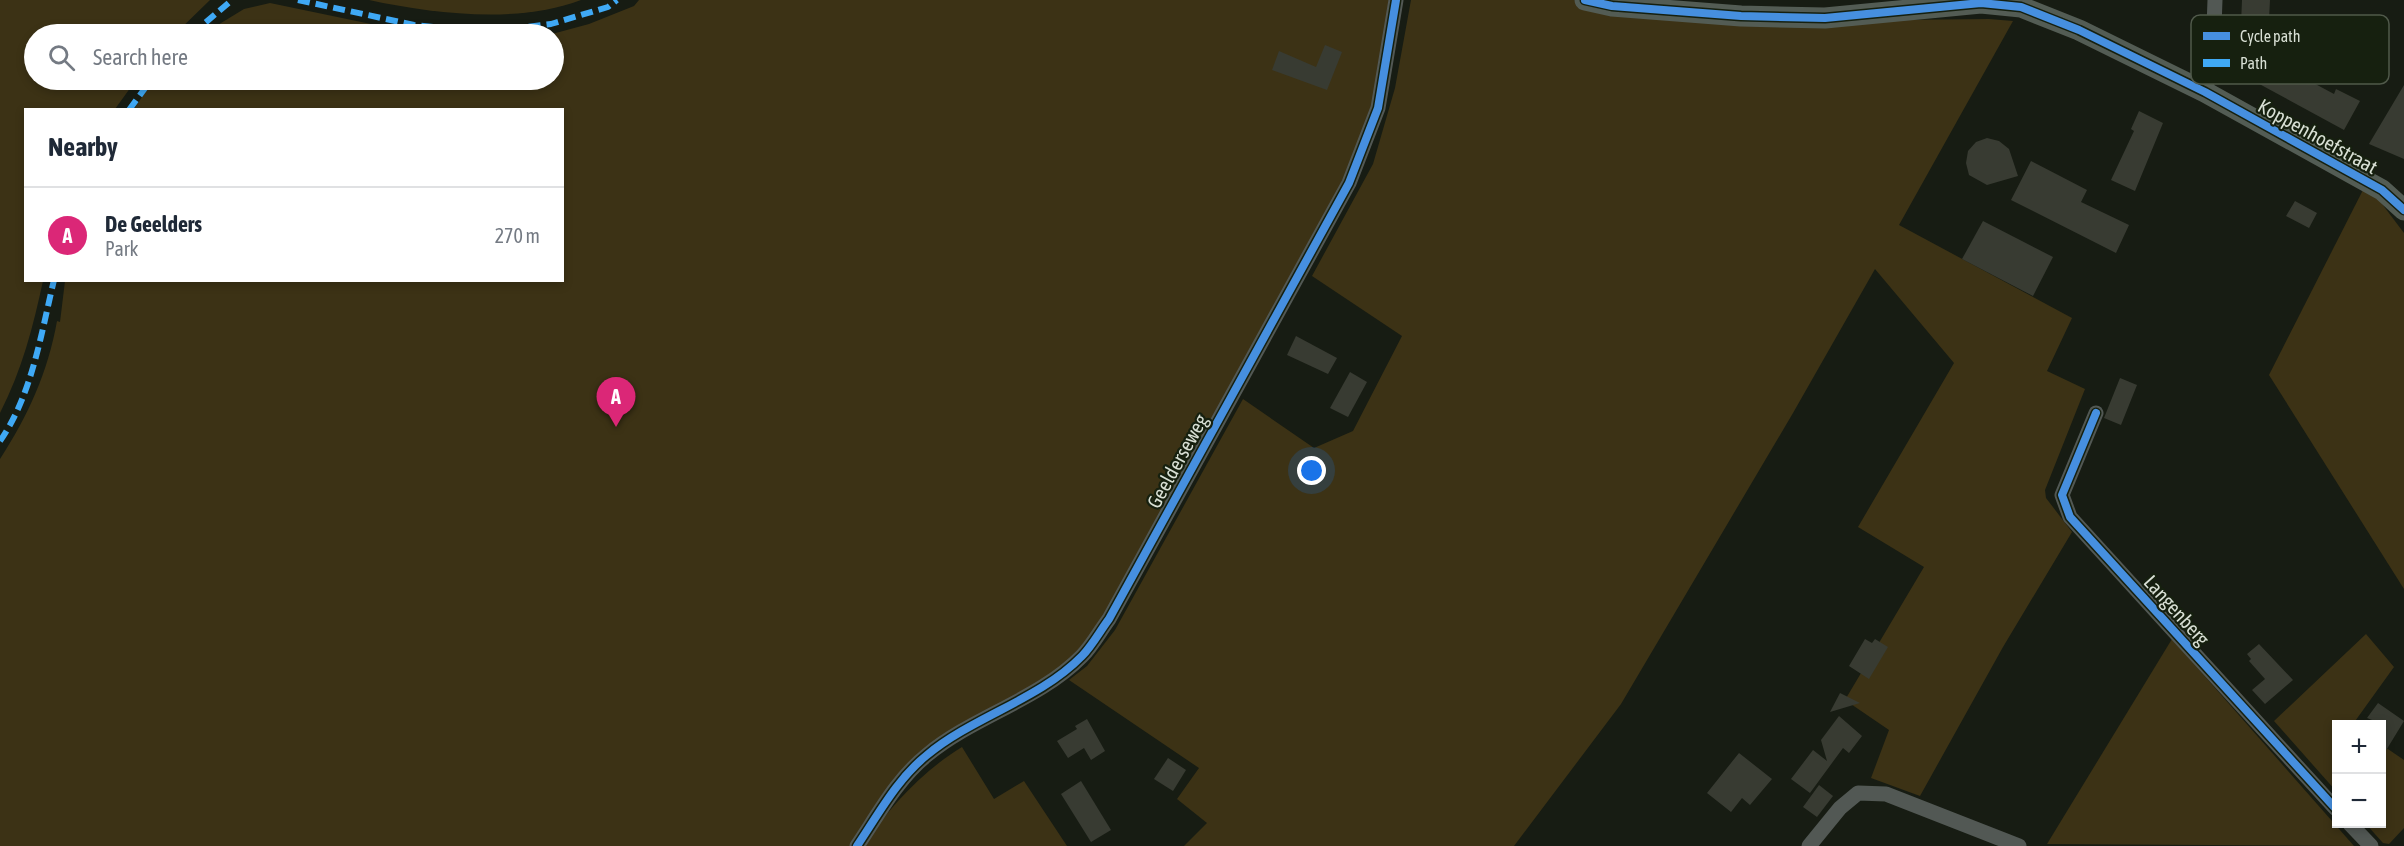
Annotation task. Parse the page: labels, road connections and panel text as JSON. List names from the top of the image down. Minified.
{"streets":{"street":["Koppenhoefstraat","Geelderseweg","Langenberg"]},"legend":["Cycle path","Path"],"page":{"search":"Search here","heading":"Nearby","list":[{"mark":"A","name":"De Geelders","note":"Park","value":"270 m"}],"pins":"A","map_buttons":["+","−"]}}
